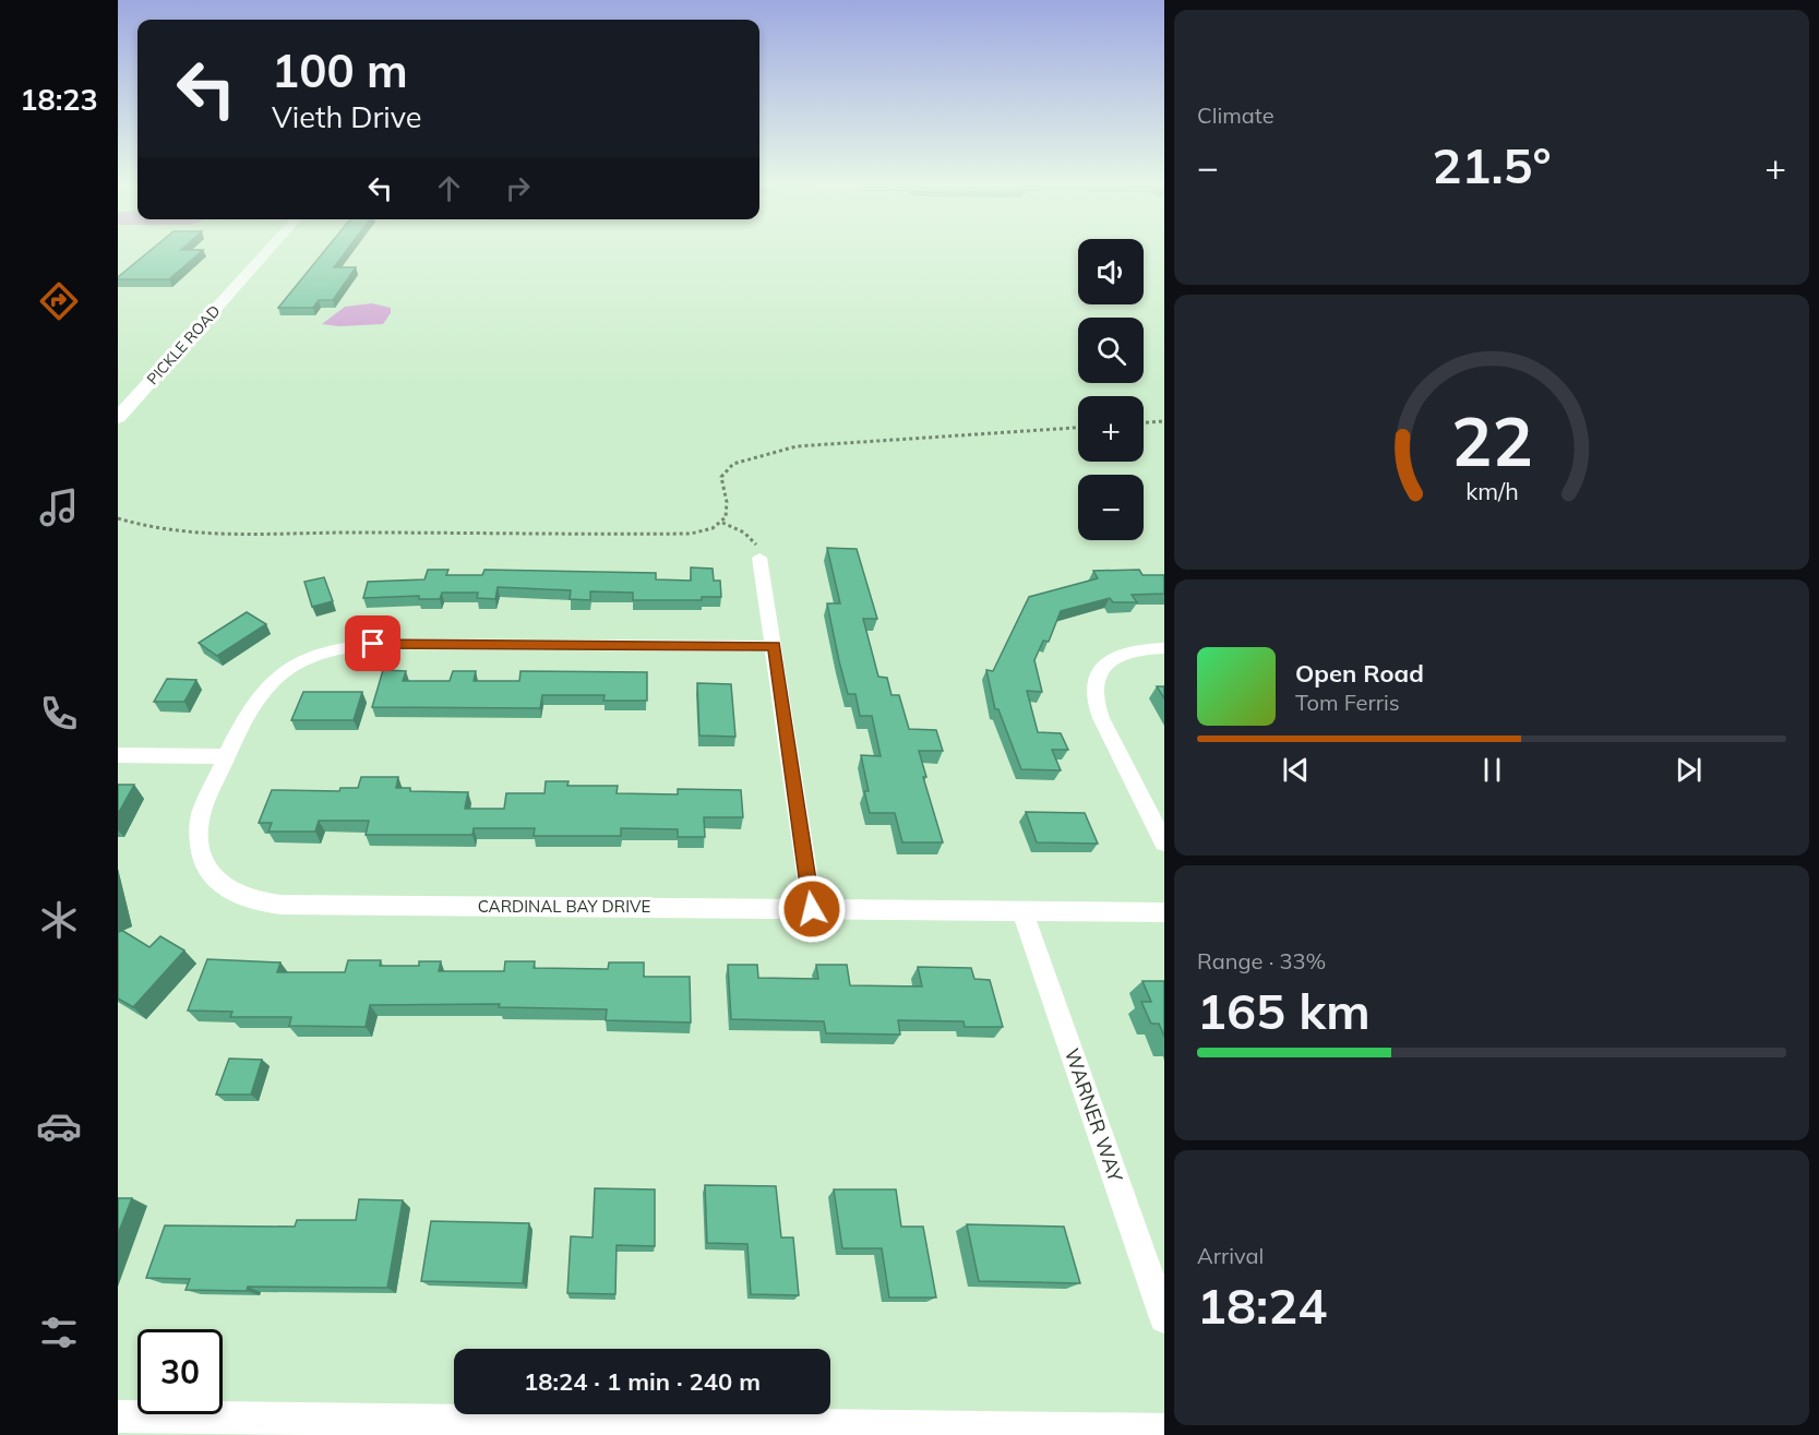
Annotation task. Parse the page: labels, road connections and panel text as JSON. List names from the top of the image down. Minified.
{"streets":{"street":["PICKLE ROAD","CARDINAL BAY DRIVE","WARNER WAY"]},"crossings":[["CARDINAL BAY DRIVE","WARNER WAY"]],"page":{"tabs":"18:23","tile":["Climate",["Range · 33%","165 km"],["Arrival","18:24"]],"turn":["100 m","Vieth Drive"],"heat":["−","21.5°","+"],"map_buttons":["+","−"],"song":["Open Road","Tom Ferris"],"limit":"30","trip":"18:24 · 1 min · 240 m","gauge":["22","km/h"]}}
